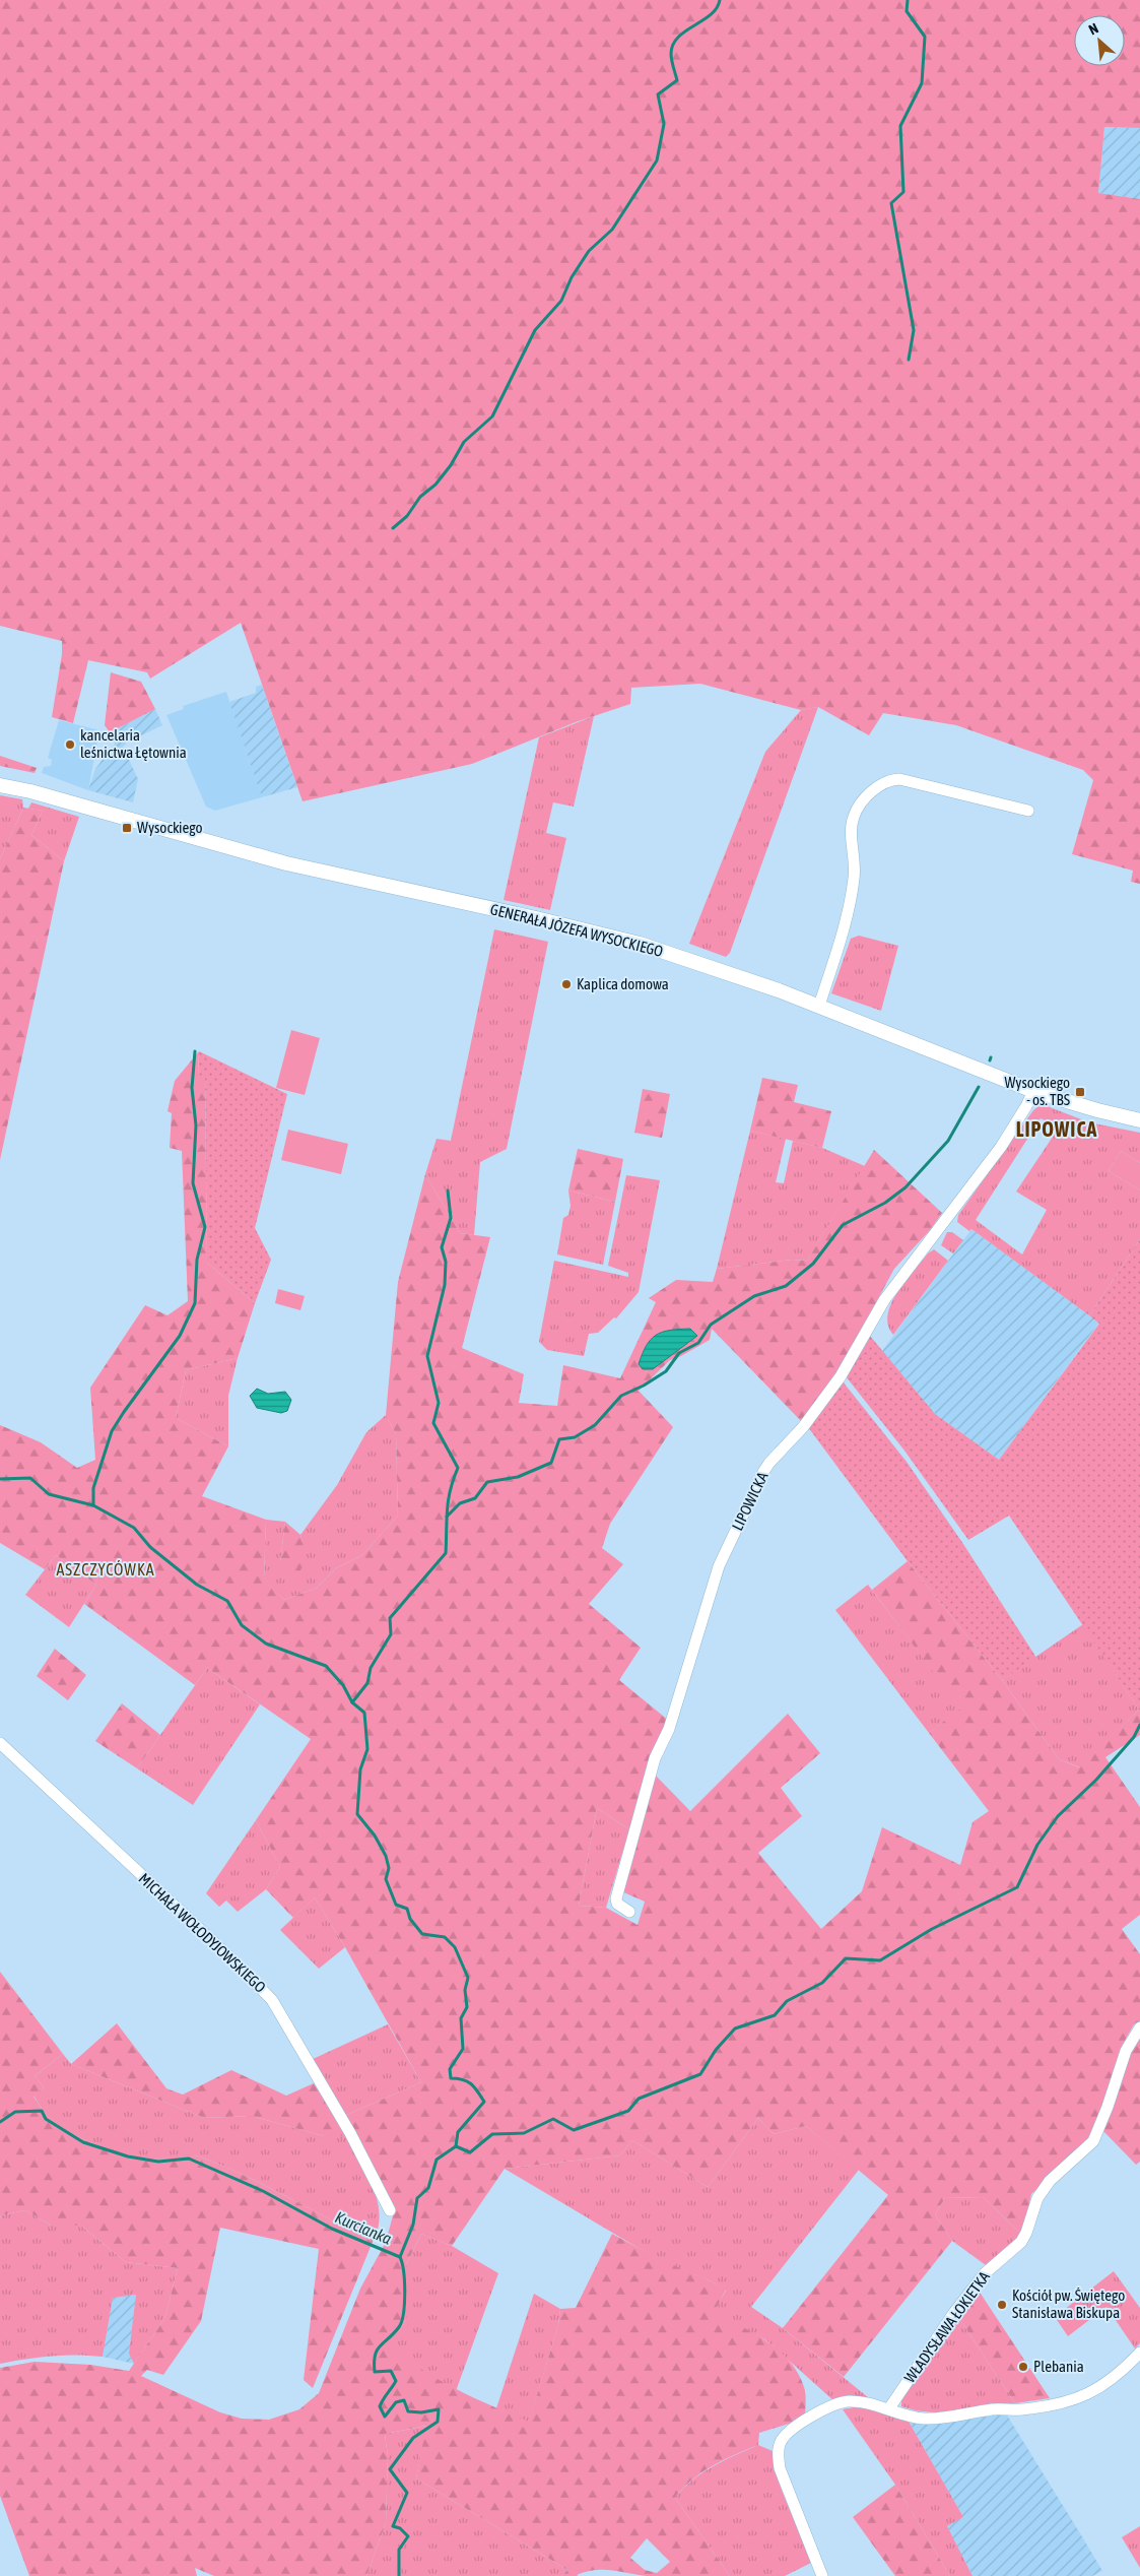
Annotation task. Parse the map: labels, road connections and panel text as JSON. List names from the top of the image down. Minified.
{"streets":{"street":["GENERAŁA JÓZEFA WYSOCKIEGO","LIPOWICKA","MICHAŁA WOŁODYJOWSKIEGO","WŁADYSŁAWA ŁOKIETKA"]},"crossings":[["GENERAŁA JÓZEFA WYSOCKIEGO","LIPOWICKA"]],"districts":["LIPOWICA","ASZCZYCÓWKA"],"water":["Kurcianka"],"places":{"other":["kancelaria leśnictwa Łętownia","Kaplica domowa","Kościół pw. Świętego Stanisława Biskupa","Plebania"],"transit":["Wysockiego","Wysockiego - os. TBS"]},"north":"top left"}
